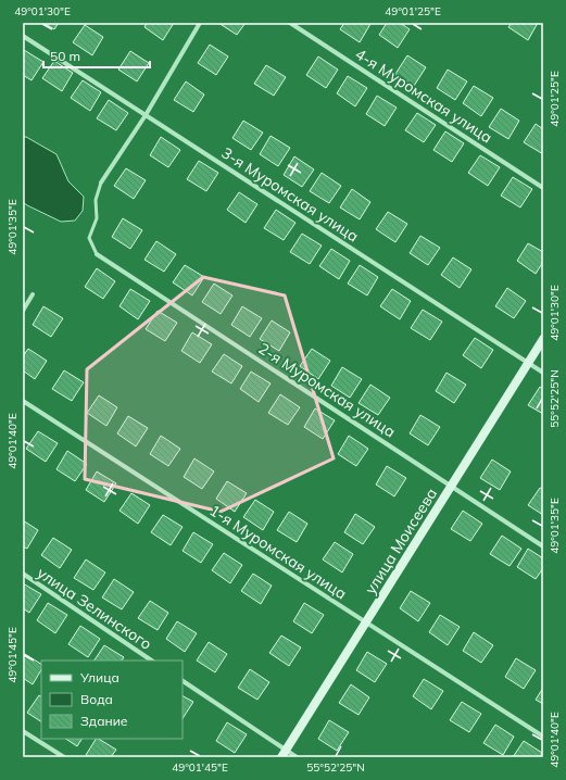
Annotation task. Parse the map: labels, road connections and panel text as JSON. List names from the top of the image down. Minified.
{"streets":{"street":["4-я Муромская улица","3-я Муромская улица","2-я Муромская улица","улица Моисеева","1-я Муромская улица","улица Зелинского"]},"crossings":[["3-я Муромская улица","улица Моисеева"],["2-я Муромская улица","улица Моисеева"],["улица Моисеева","1-я Муромская улица"]],"legend":["Улица","Вода","Здание"],"scale_bar":"50 m","coordinates":["49°01'30\"E","49°01'25\"E","49°01'35\"E","55°52'25\"N","49°01'40\"E","49°01'45\"E"]}
